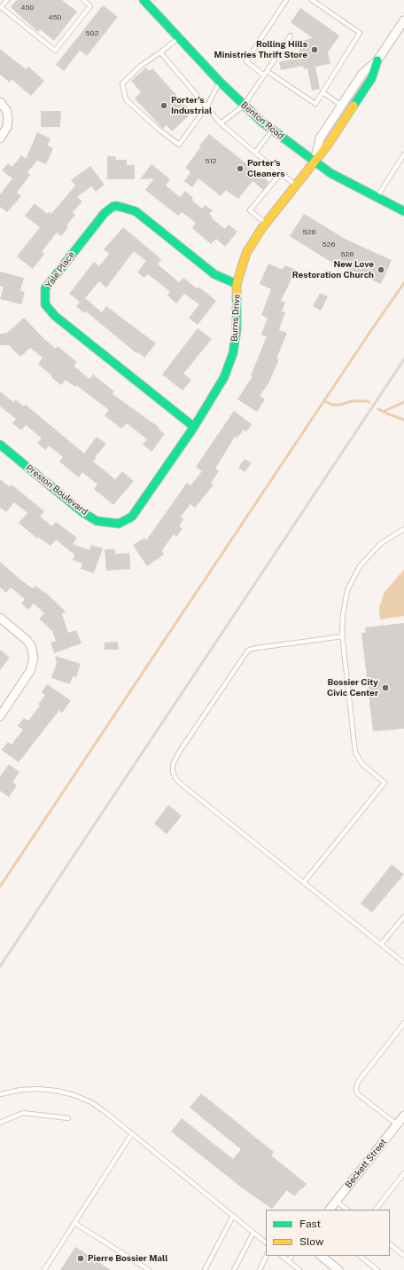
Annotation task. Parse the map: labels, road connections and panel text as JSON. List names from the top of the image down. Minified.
{"streets":{"street":["Benton Road","Yale Place","Burns Drive","Preston Boulevard","Beckett Street"]},"crossings":[["Benton Road","Burns Drive"],["Yale Place","Burns Drive"],["Burns Drive","Preston Boulevard"]],"places":["Rolling Hills Ministries Thrift Store","Porter's Industrial","Porter's Cleaners","New Love Restoration Church","Bossier City Civic Center","Pierre Bossier Mall"],"house_numbers":["450","450","502","512","526","526","528"],"legend":["Fast","Slow"]}
